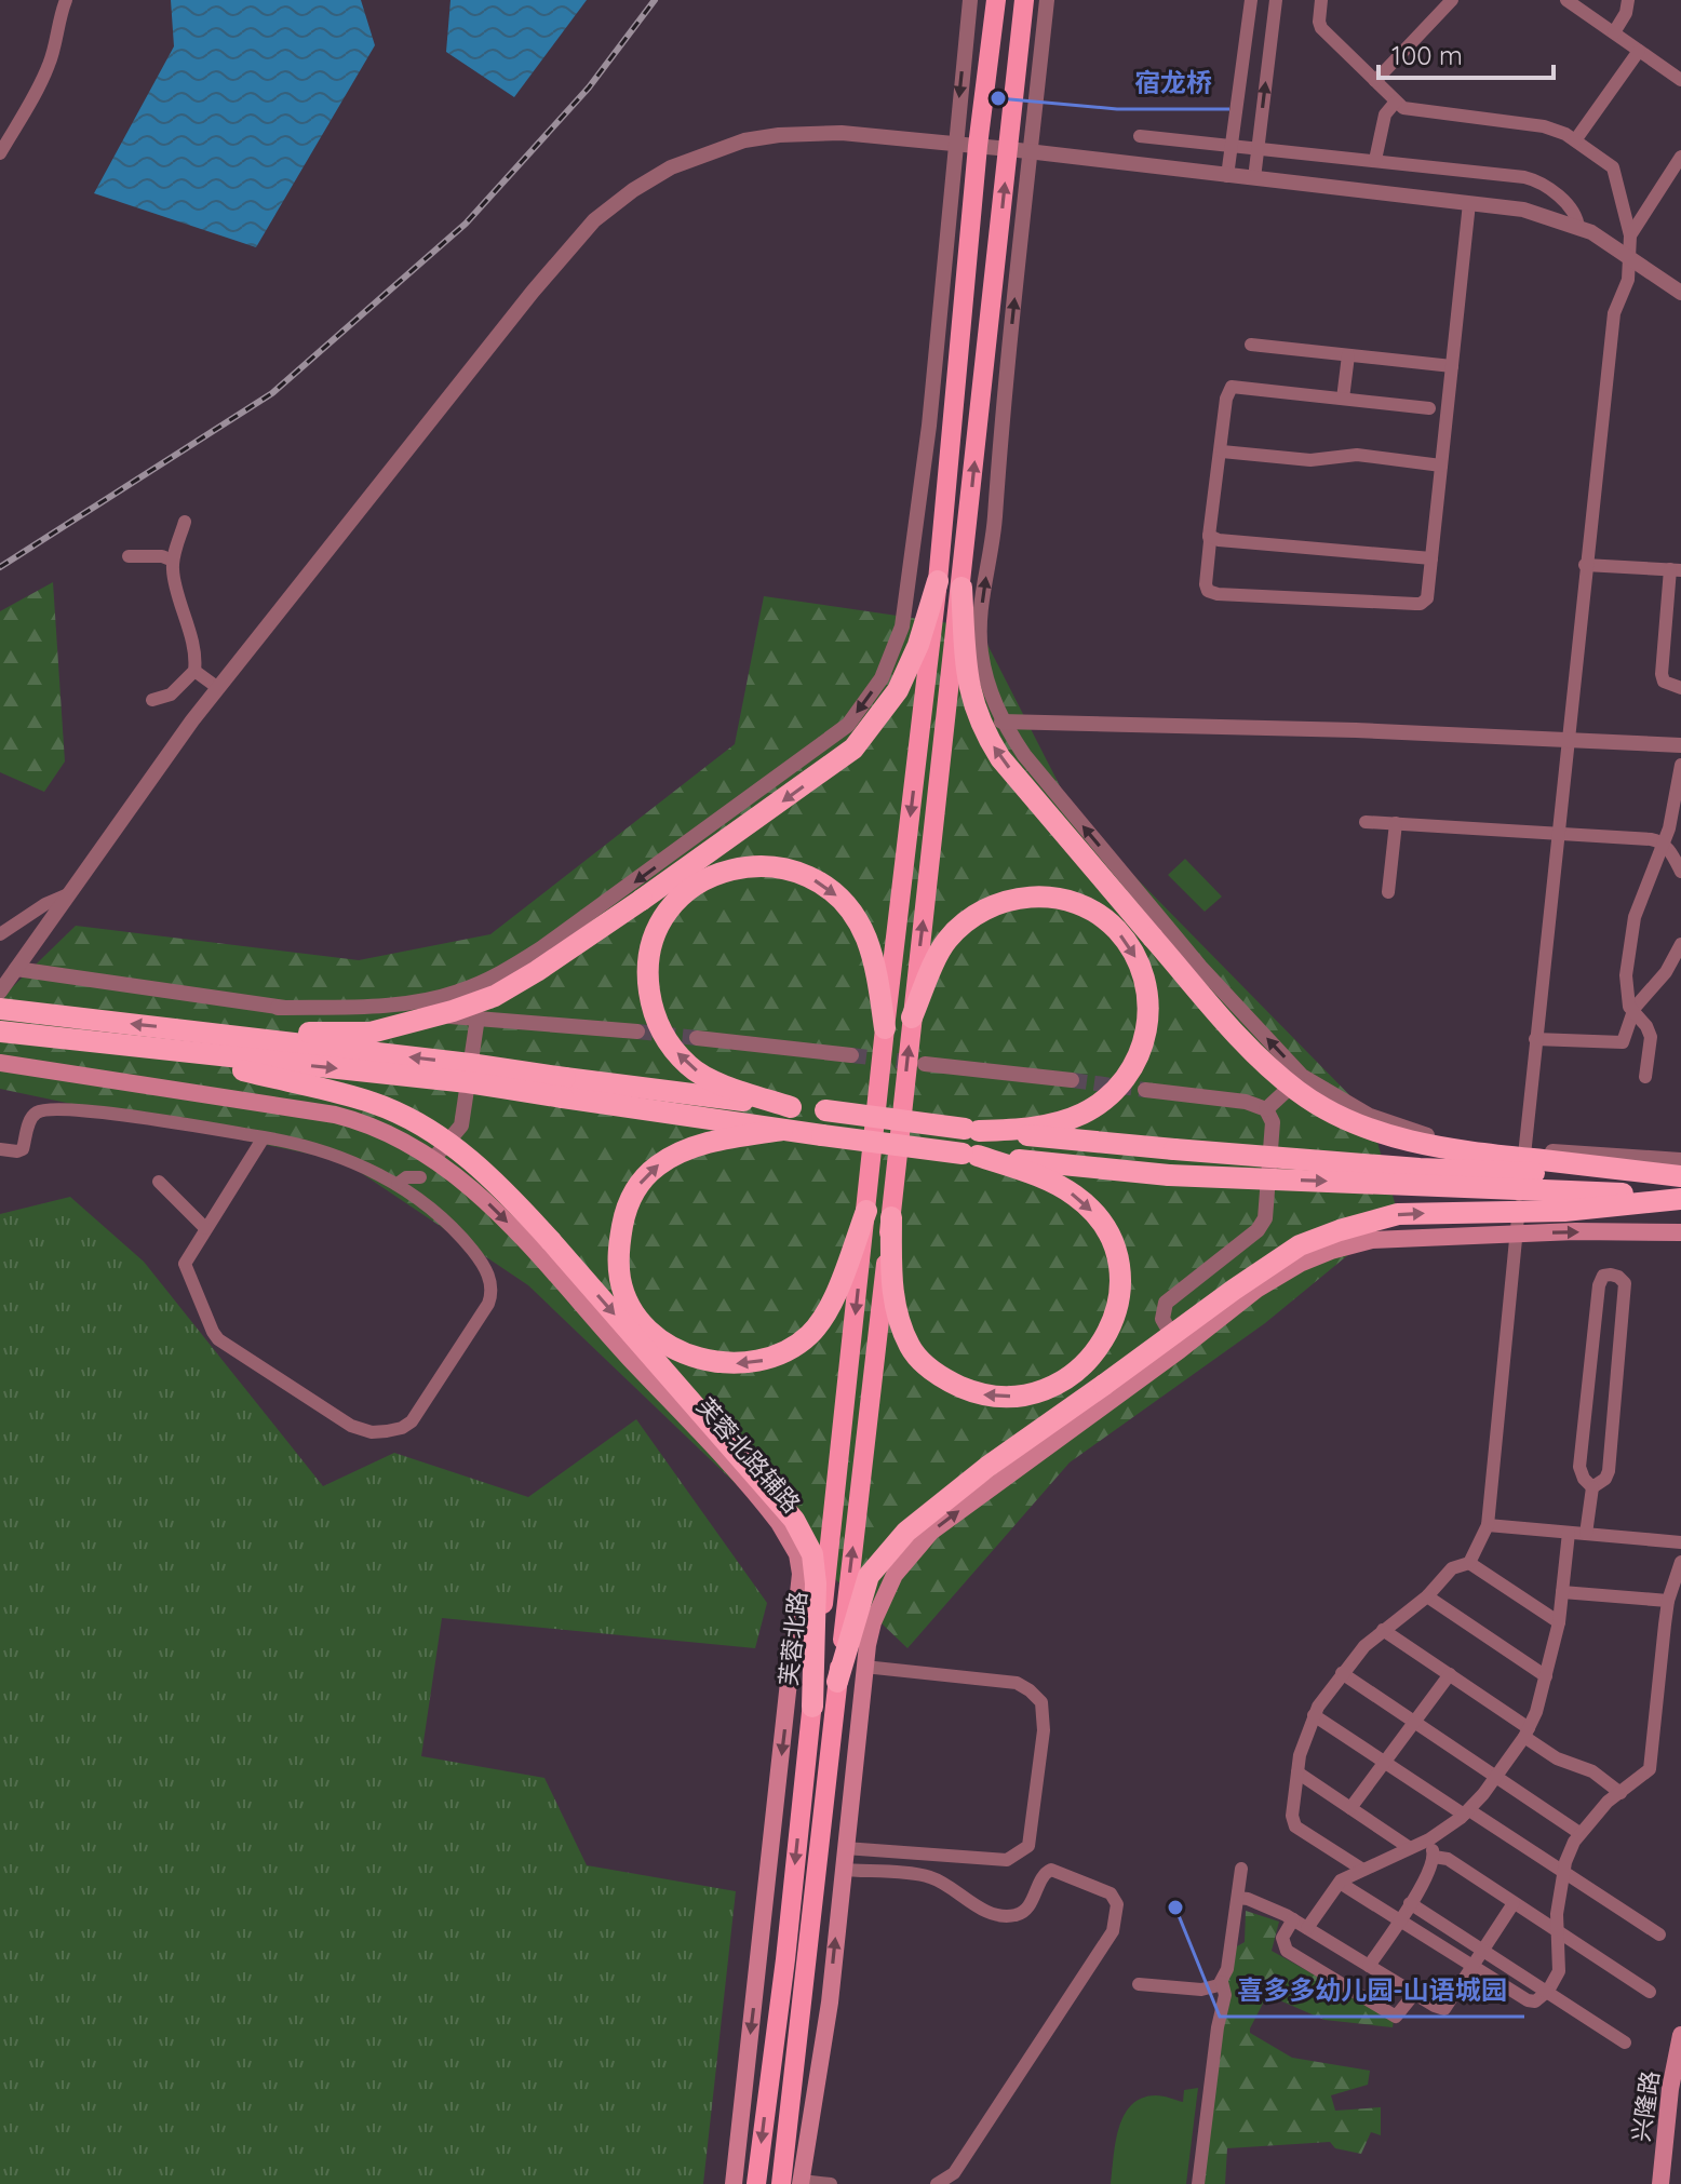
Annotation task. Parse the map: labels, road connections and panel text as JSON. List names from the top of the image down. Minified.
{"streets":{"main road":["芙蓉北路辅路","芙蓉北路","兴隆路"]},"places":["宿龙桥","喜多多幼儿园-山语城园"],"scale_bar":"100 m"}
